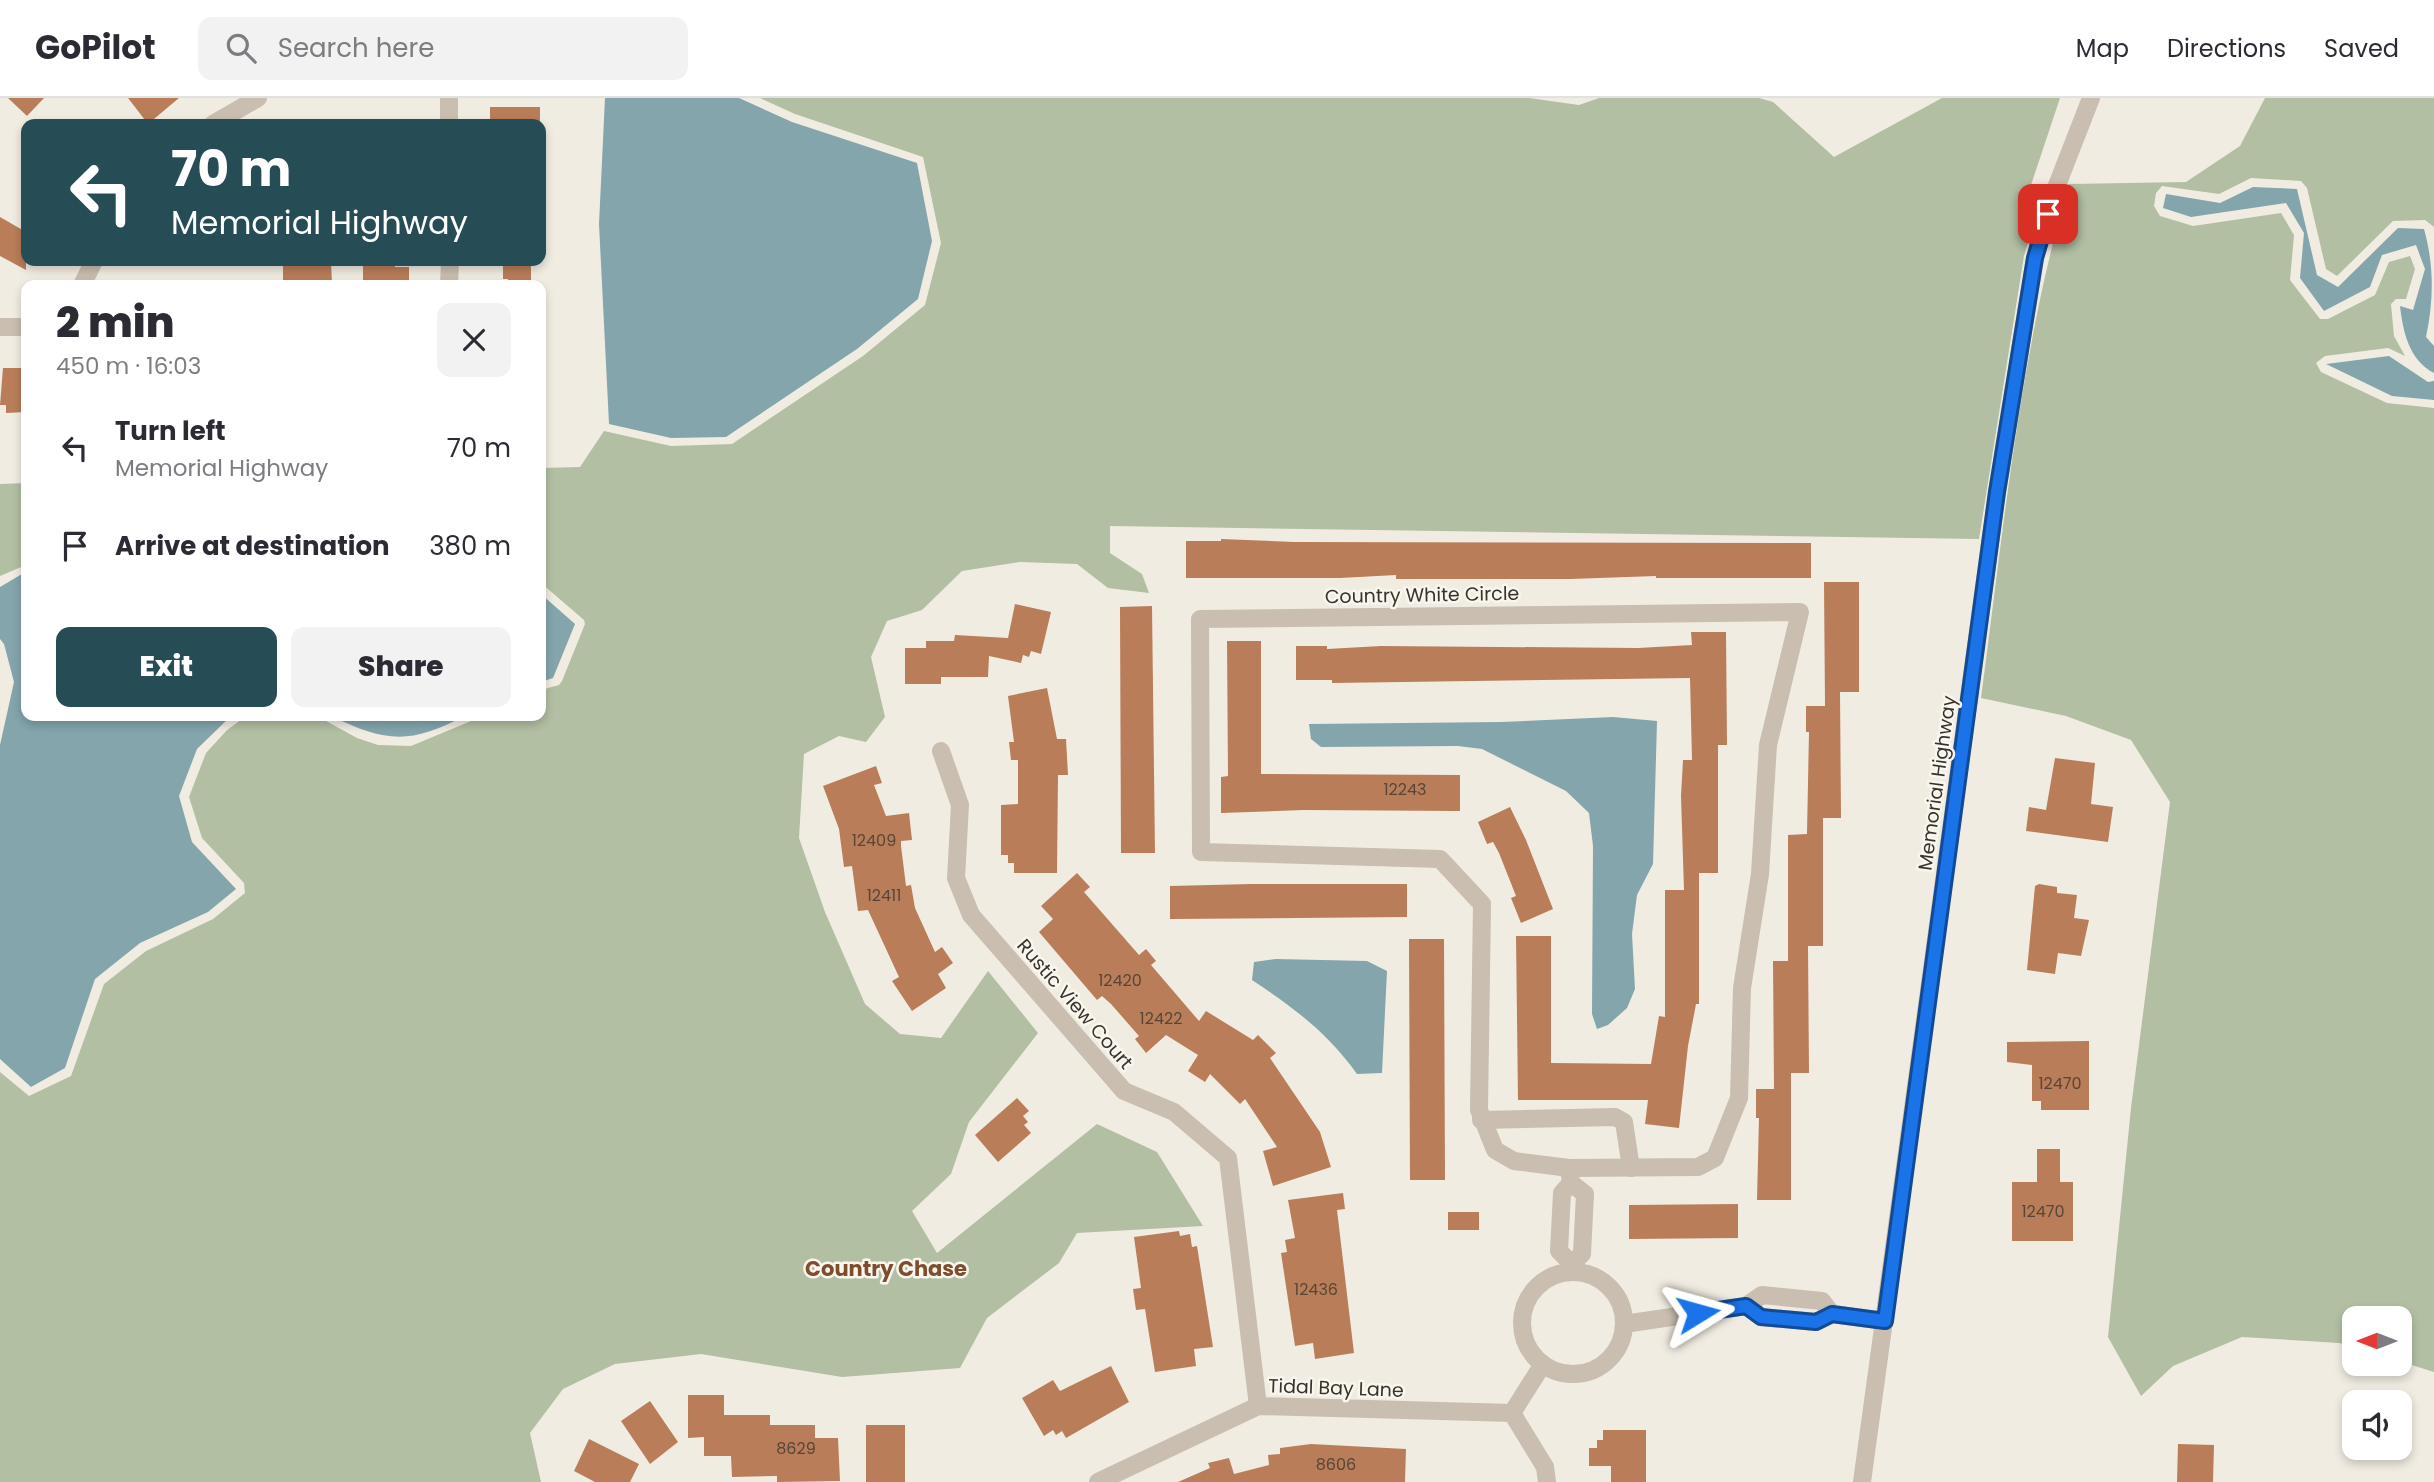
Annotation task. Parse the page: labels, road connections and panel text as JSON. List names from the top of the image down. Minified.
{"streets":{"street":["Country White Circle","Memorial Highway","Rustic View Court","Tidal Bay Lane"]},"crossings":[["Rustic View Court","Tidal Bay Lane"]],"districts":["Country Chase"],"house_numbers":["12243","12409","12411","12420","12422","12470","12470","12436","8629","8606"],"north":"left","page":{"header":"GoPilot","search":"Search here","nav":["Map","Directions","Saved"],"turn":["70 m","Memorial Highway"],"heading":["2 min","450 m · 16:03"],"list":[{"name":"Turn left","note":"Memorial Highway","value":"70 m"},{"name":"Arrive at destination","value":"380 m"}],"buttons":["Exit","Share"]}}
